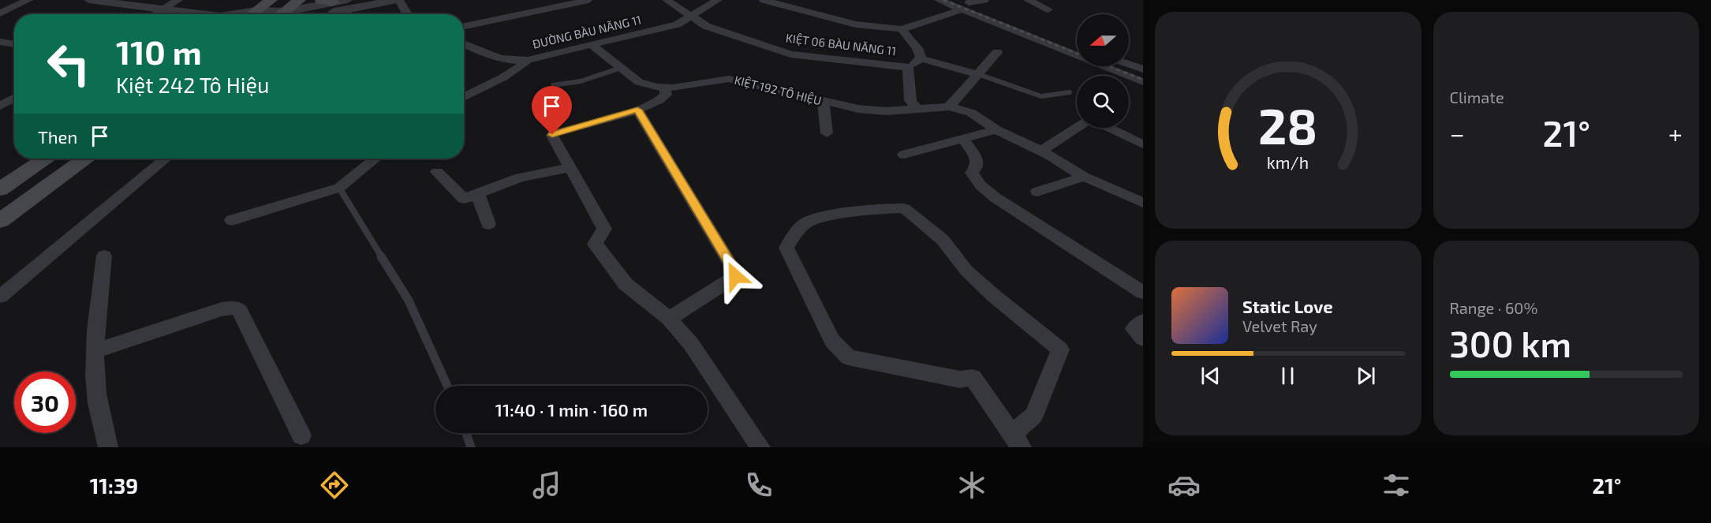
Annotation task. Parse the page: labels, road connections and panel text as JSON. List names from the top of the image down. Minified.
{"streets":{"street":["ĐƯỜNG BÀU NĂNG 11","KIỆT 06 BÀU NĂNG 11","KIỆT 192 TÔ HIỆU"]},"crossings":[["ĐƯỜNG BÀU NĂNG 11","KIỆT 06 BÀU NĂNG 11"],["ĐƯỜNG BÀU NĂNG 11","KIỆT 192 TÔ HIỆU"]],"north":"left","page":{"tile":["Climate",["Range · 60%","300 km"]],"turn":["110 m","Kiệt 242 Tô Hiệu"],"then":"Then","heat":["−","21°","+"],"song":["Static Love","Velvet Ray"],"limit":"30","trip":"11:40 · 1 min · 160 m","tabs":["11:39","21°"],"gauge":["28","km/h"]}}
